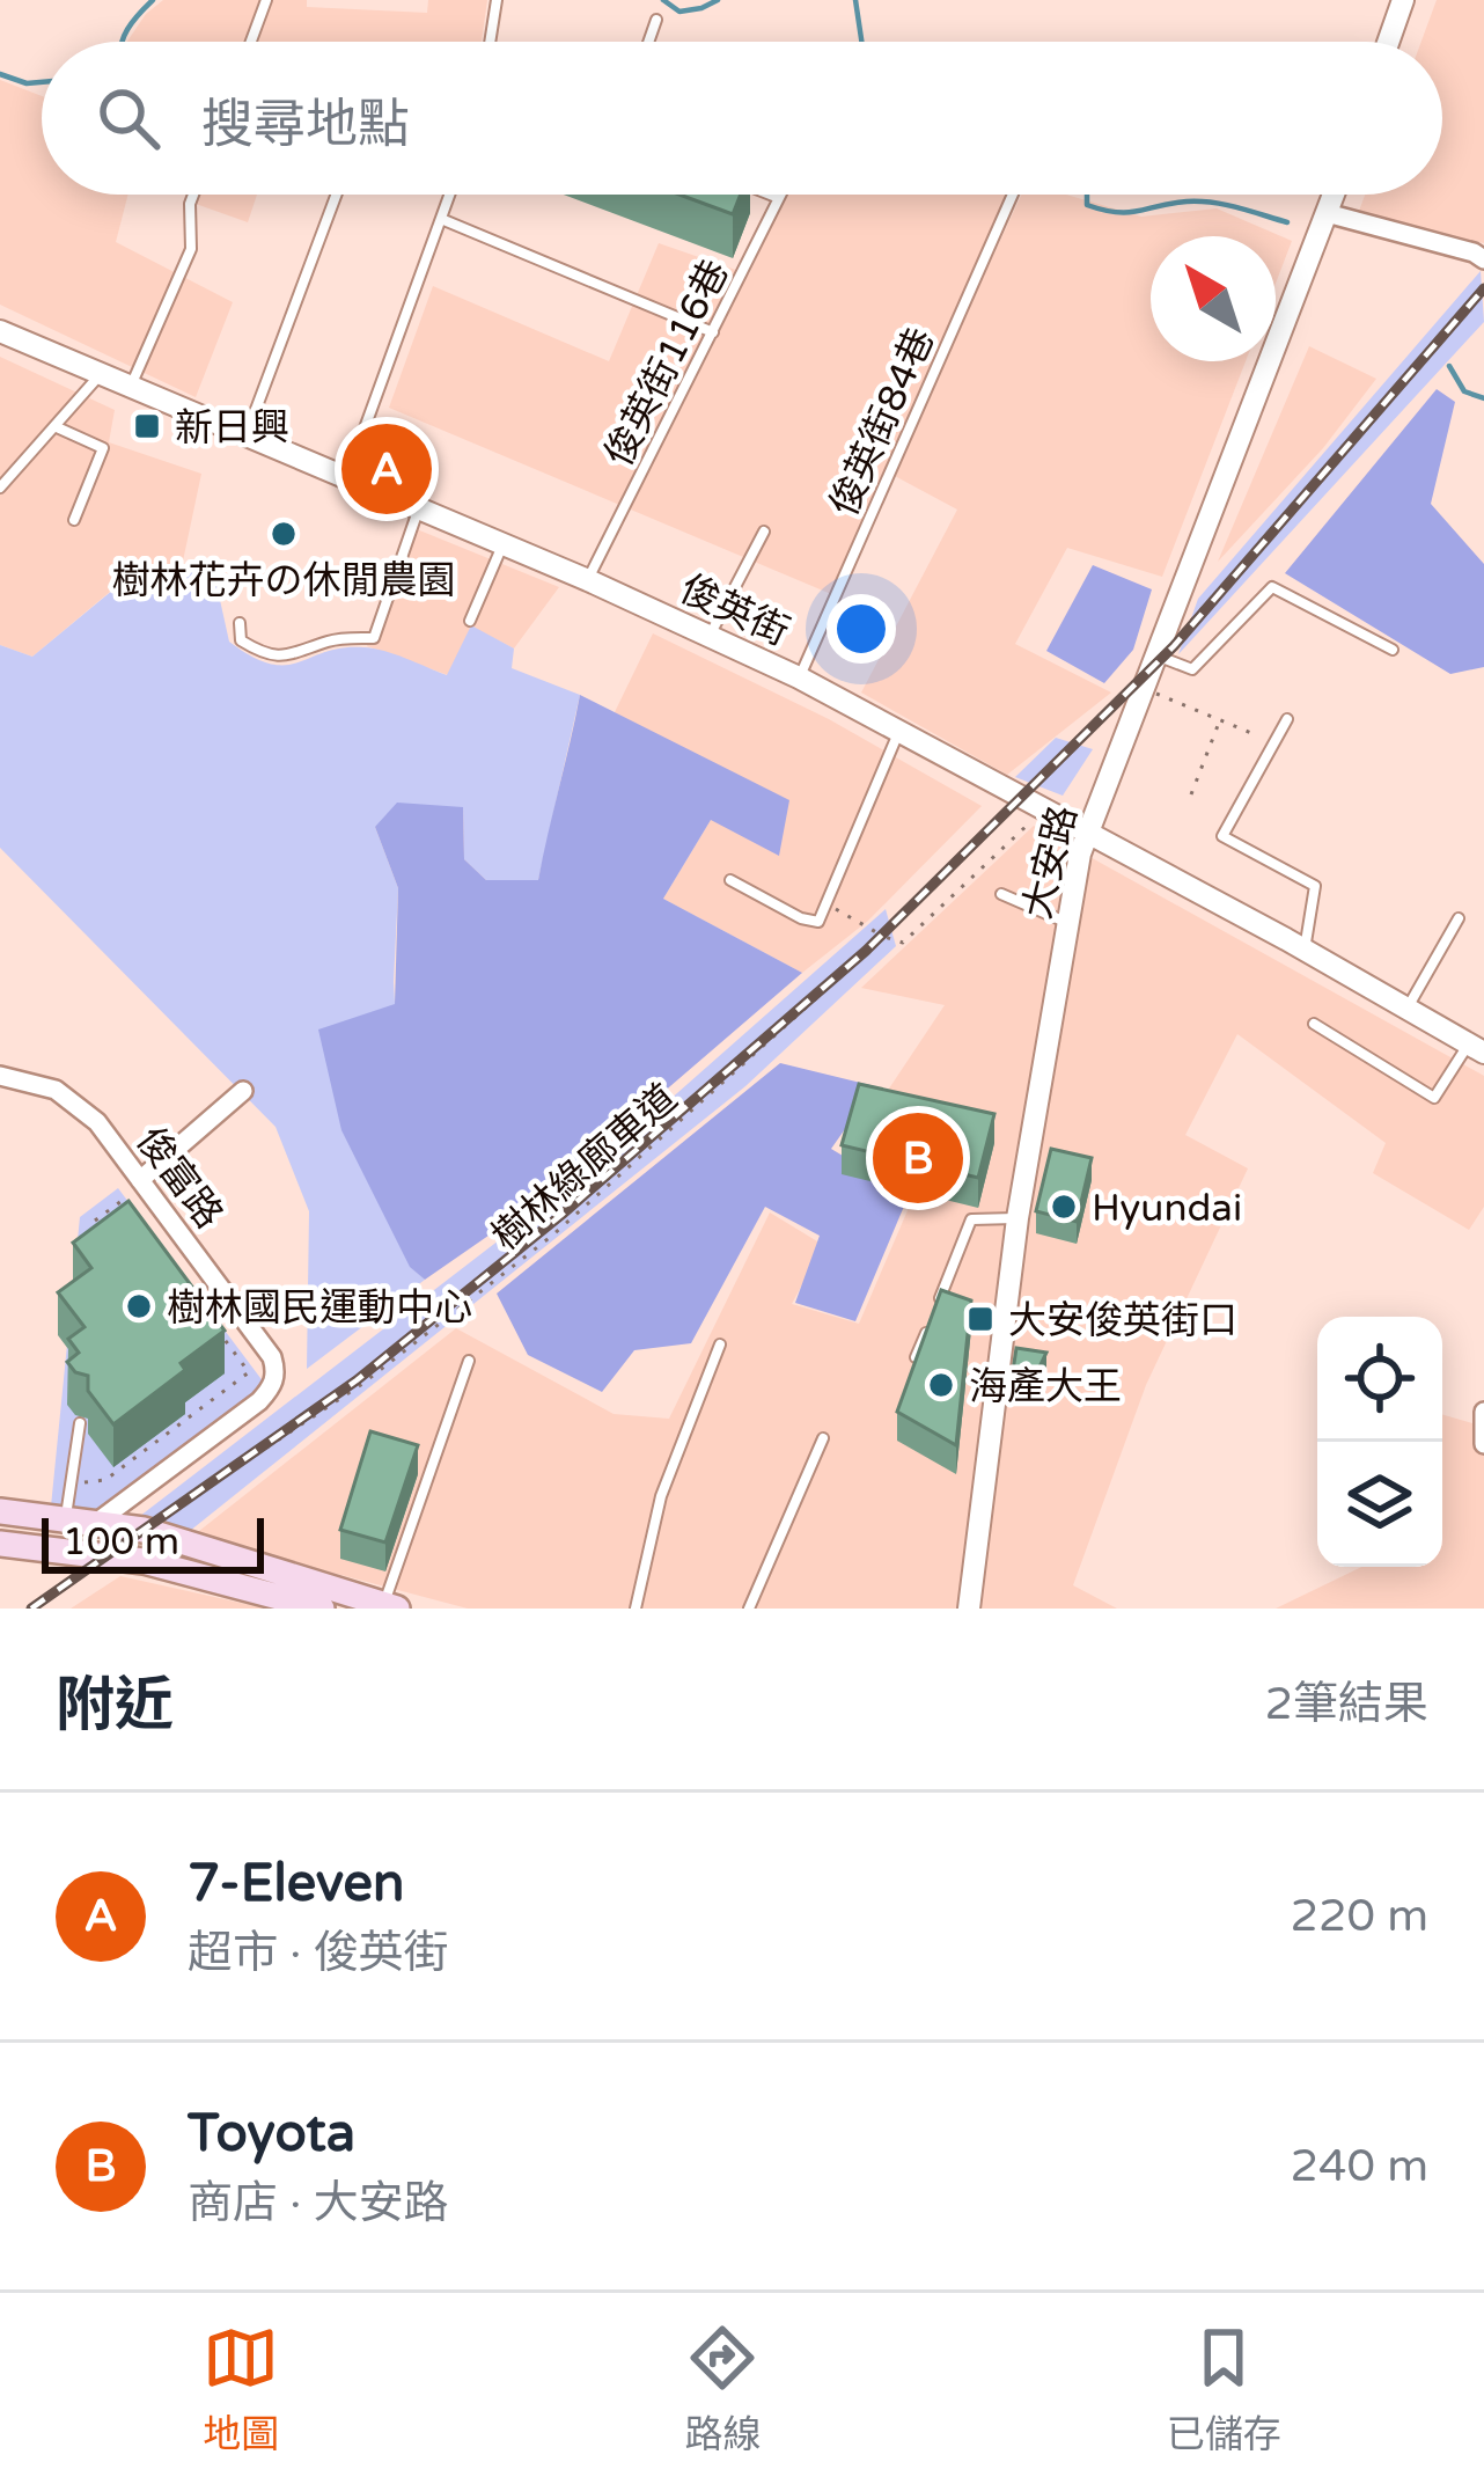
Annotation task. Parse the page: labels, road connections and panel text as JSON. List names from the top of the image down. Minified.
{"streets":{"street":["俊英街","大安路","俊富路"],"lane":["俊英街116巷","俊英街84巷"],"path":["樹林綠廊車道"]},"crossings":[["俊英街116巷","俊英街"],["俊英街84巷","俊英街"],["俊英街","大安路"]],"places":{"transit":["新日興","大安俊英街口"],"other":["樹林花卉の休閒農園","Hyundai","樹林國民運動中心","海產大王"]},"scale_bar":"100 m","north":"top left","page":{"search":"搜尋地點","pins":["A","B"],"scale":"100 m","heading":["附近","2筆結果"],"list":[{"mark":"A","name":"7-Eleven","note":"超市 · 俊英街","value":"220 m"},{"mark":"B","name":"Toyota","note":"商店 · 大安路","value":"240 m"}],"nav":["地圖","路線","已儲存"]}}
